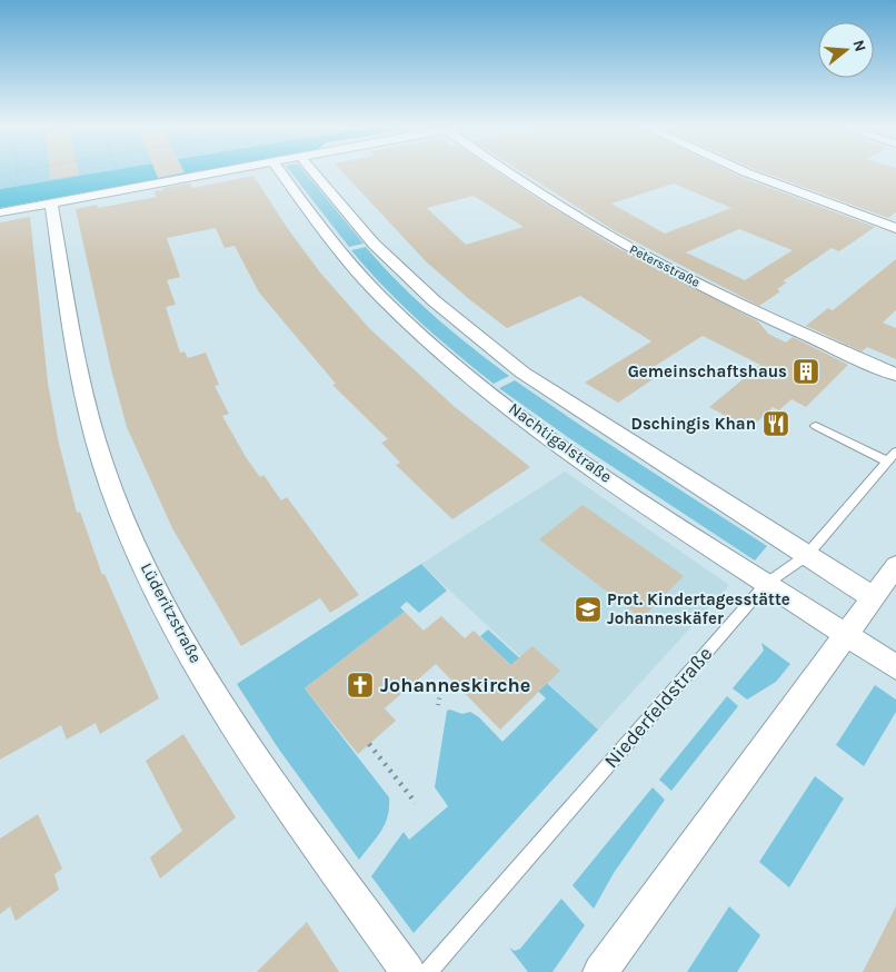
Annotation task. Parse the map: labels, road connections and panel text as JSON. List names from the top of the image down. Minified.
{"streets":{"street":["Petersstraße","Nachtigalstraße","Lüderitzstraße"],"lane":["Niederfeldstraße"]},"crossings":[["Nachtigalstraße","Niederfeldstraße"]],"places":{"building":["Gemeinschaftshaus"],"restaurant":["Dschingis Khan"],"school or university":["Prot. Kindertagesstätte Johanneskäfer"],"church":["Johanneskirche"]},"north":"right"}
